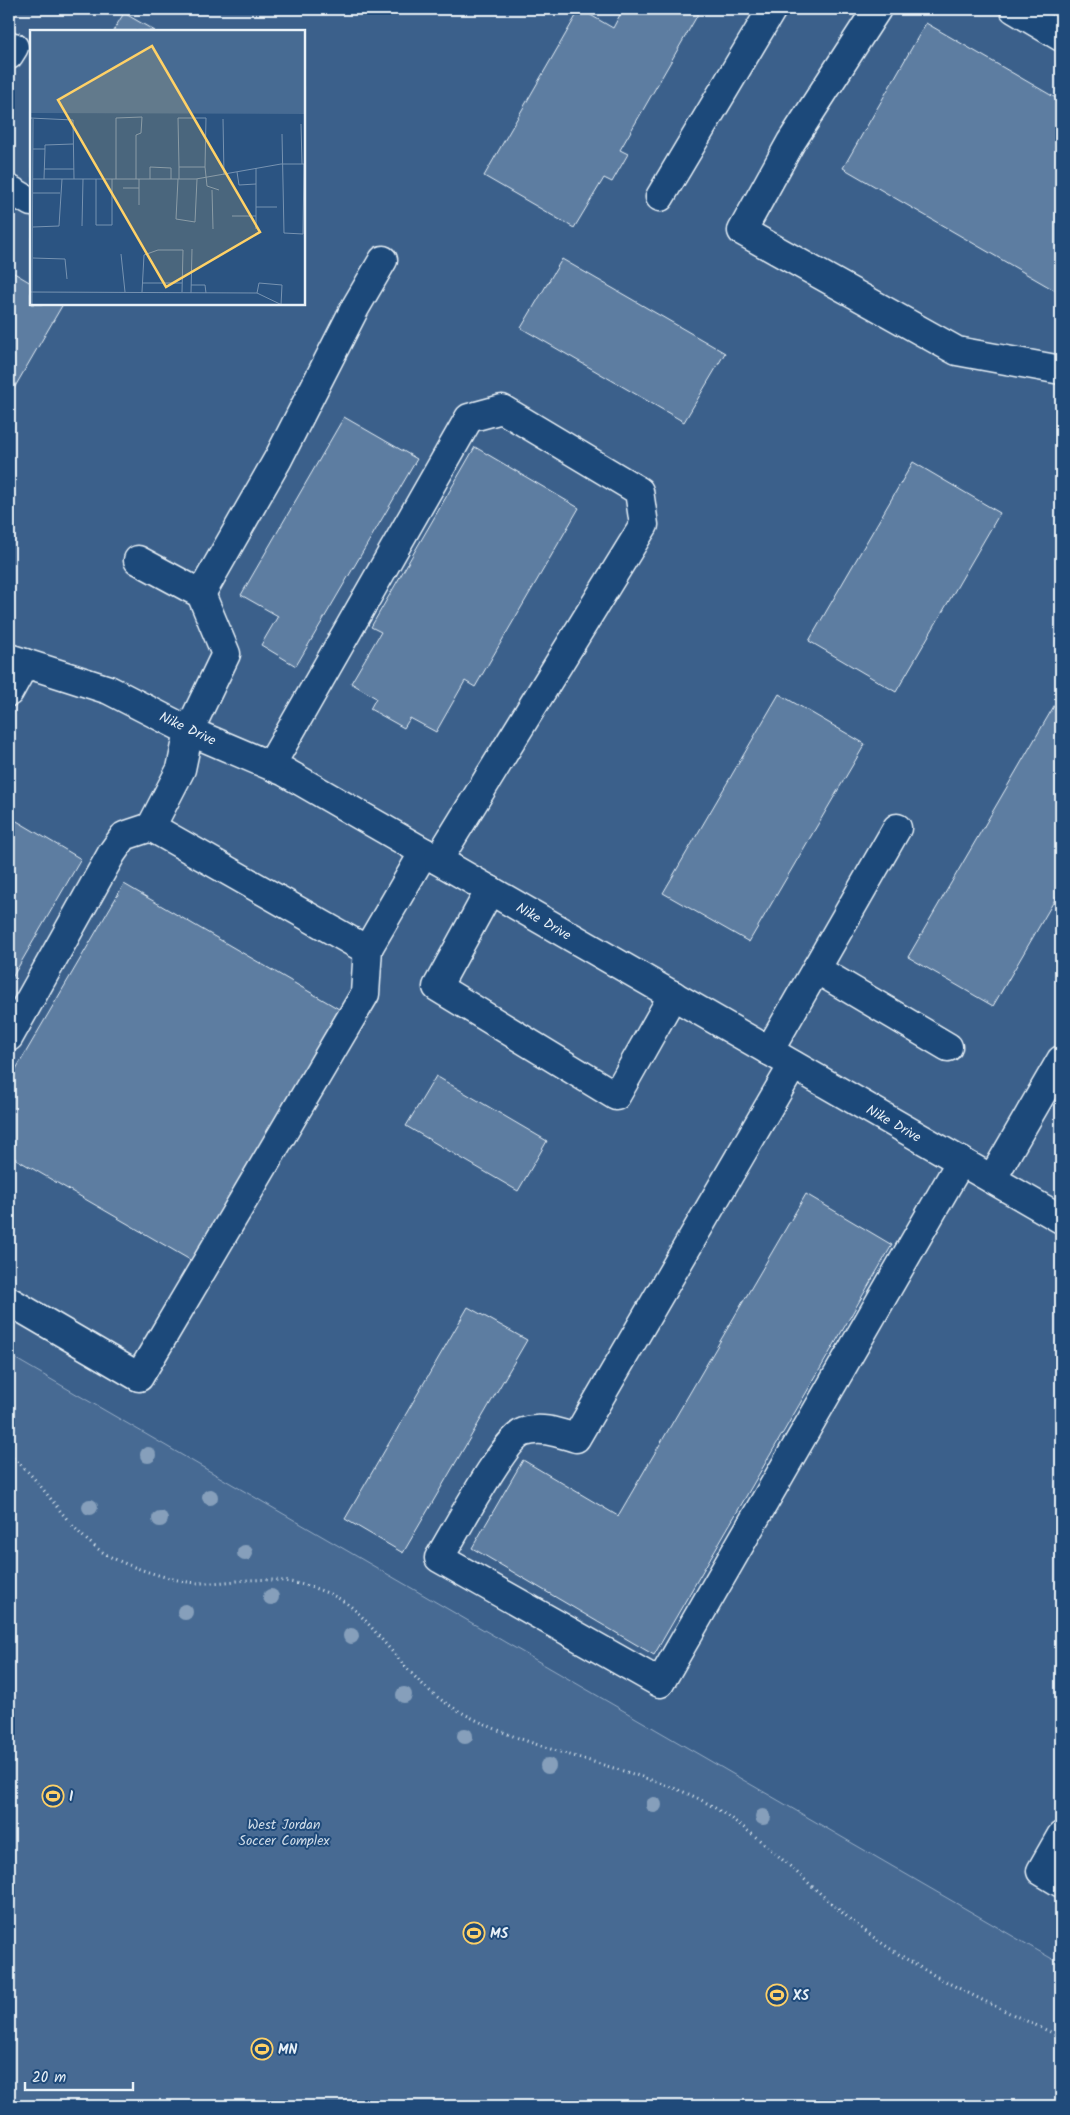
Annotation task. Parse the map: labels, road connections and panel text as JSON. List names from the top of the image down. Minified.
{"streets":{"street":["Nike Drive"]},"parks":["West Jordan Soccer Complex"],"places":{"sports":["I","MS","XS","MN"]},"scale_bar":"20 m"}
